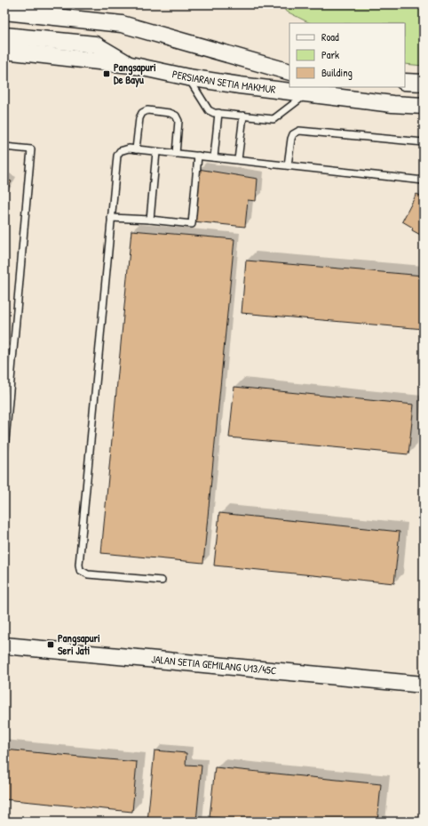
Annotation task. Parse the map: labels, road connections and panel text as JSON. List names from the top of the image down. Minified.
{"streets":{"street":["PERSIARAN SETIA MAKMUR","JALAN SETIA GEMILANG U13/45C"]},"places":{"transit":["Pangsapuri De Bayu","Pangsapuri Seri Jati"]},"legend":["Road","Park","Building"]}
